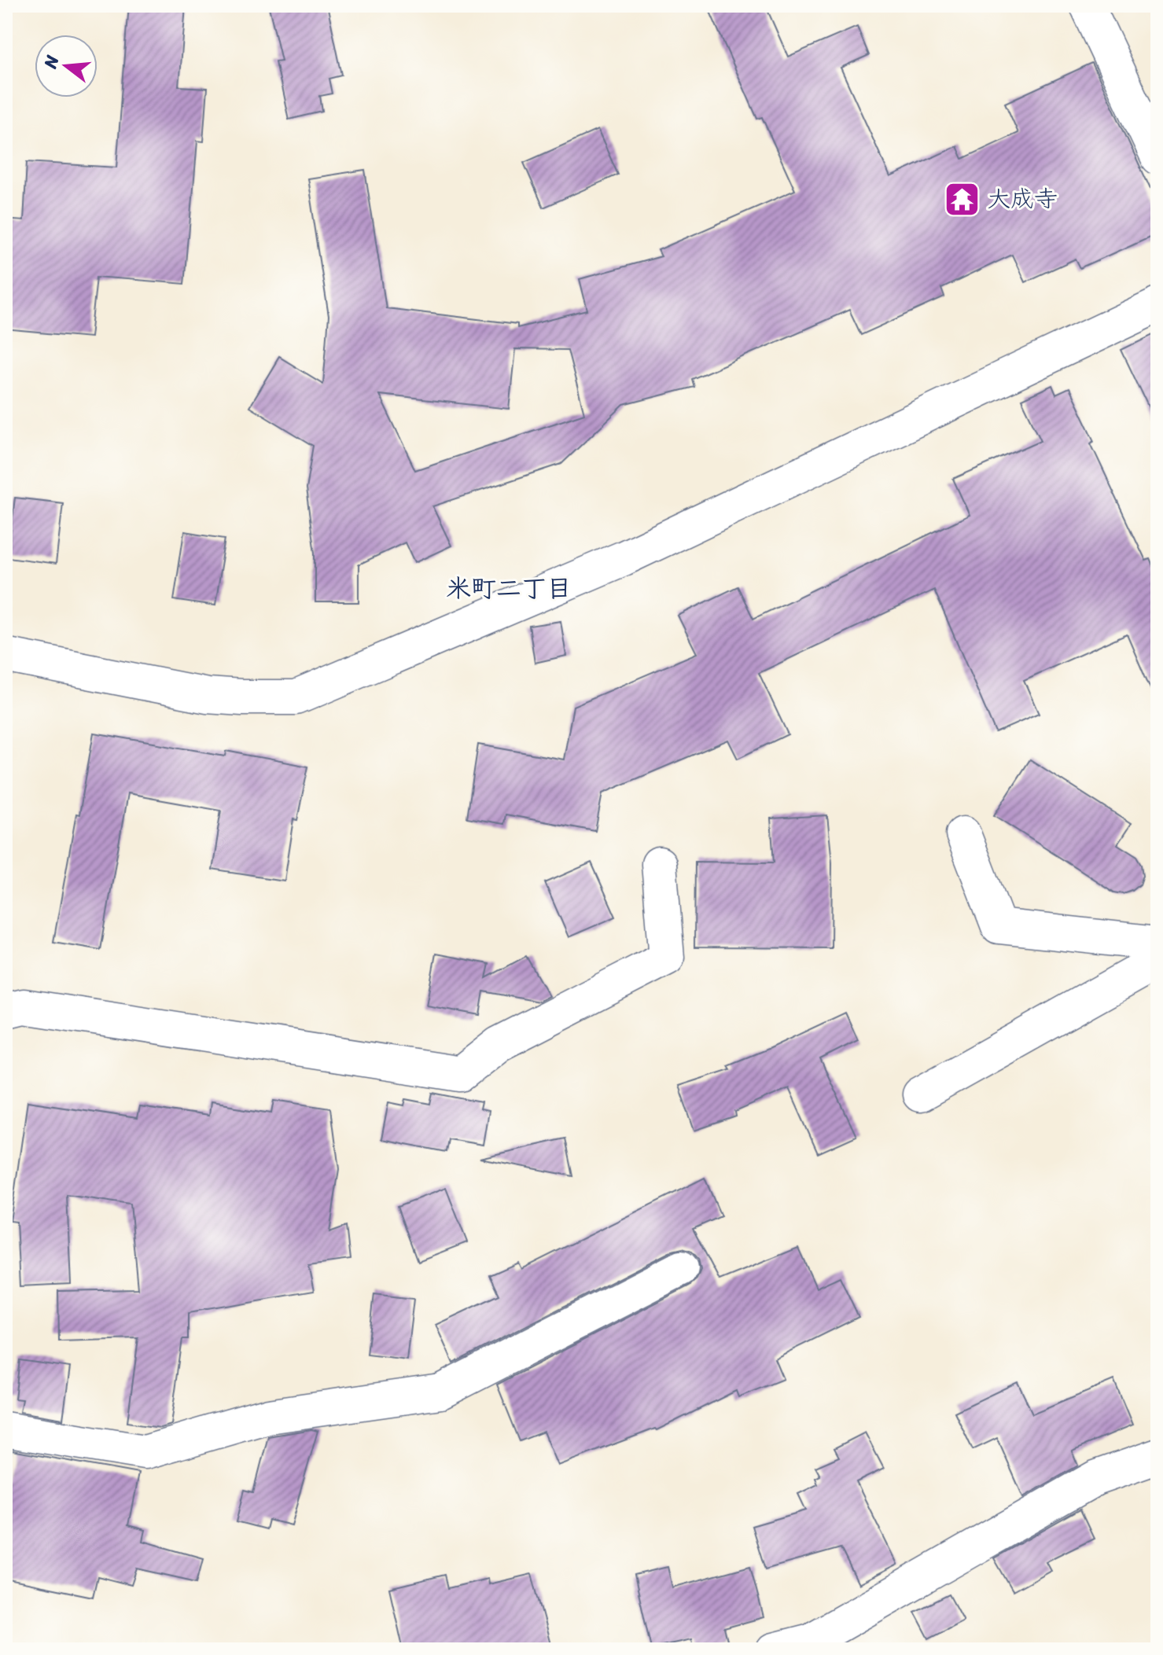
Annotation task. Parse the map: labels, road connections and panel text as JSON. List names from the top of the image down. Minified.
{"districts":["米町二丁目"],"places":{"temple":["大成寺"]},"north":"left"}
